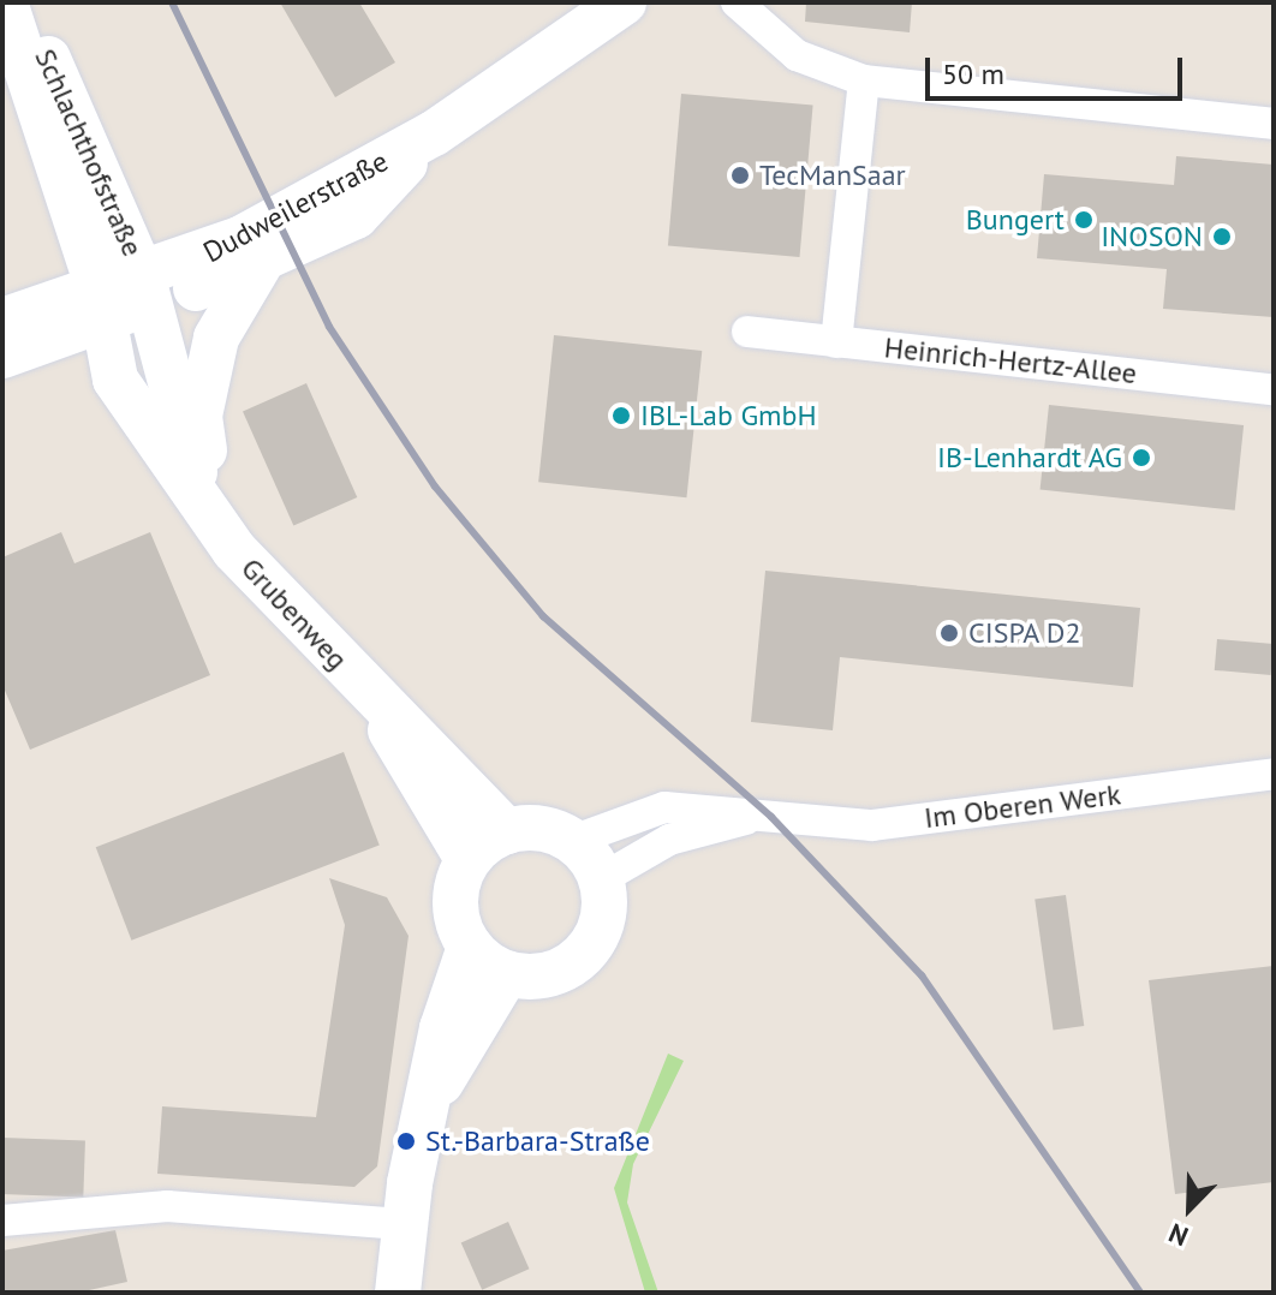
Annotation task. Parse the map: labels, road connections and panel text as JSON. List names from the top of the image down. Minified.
{"streets":{"street":["Schlachthofstraße","Dudweilerstraße","Heinrich-Hertz-Allee","Grubenweg","Im Oberen Werk"]},"crossings":[["Schlachthofstraße","Dudweilerstraße"],["Schlachthofstraße","Grubenweg"],["Dudweilerstraße","Grubenweg"],["Grubenweg","Im Oberen Werk"]],"places":["TecManSaar","Bungert","INOSON","IBL-Lab GmbH","IB-Lenhardt AG","CISPA D2","St.-Barbara-Straße"],"scale_bar":"50 m","north":"bottom left"}
